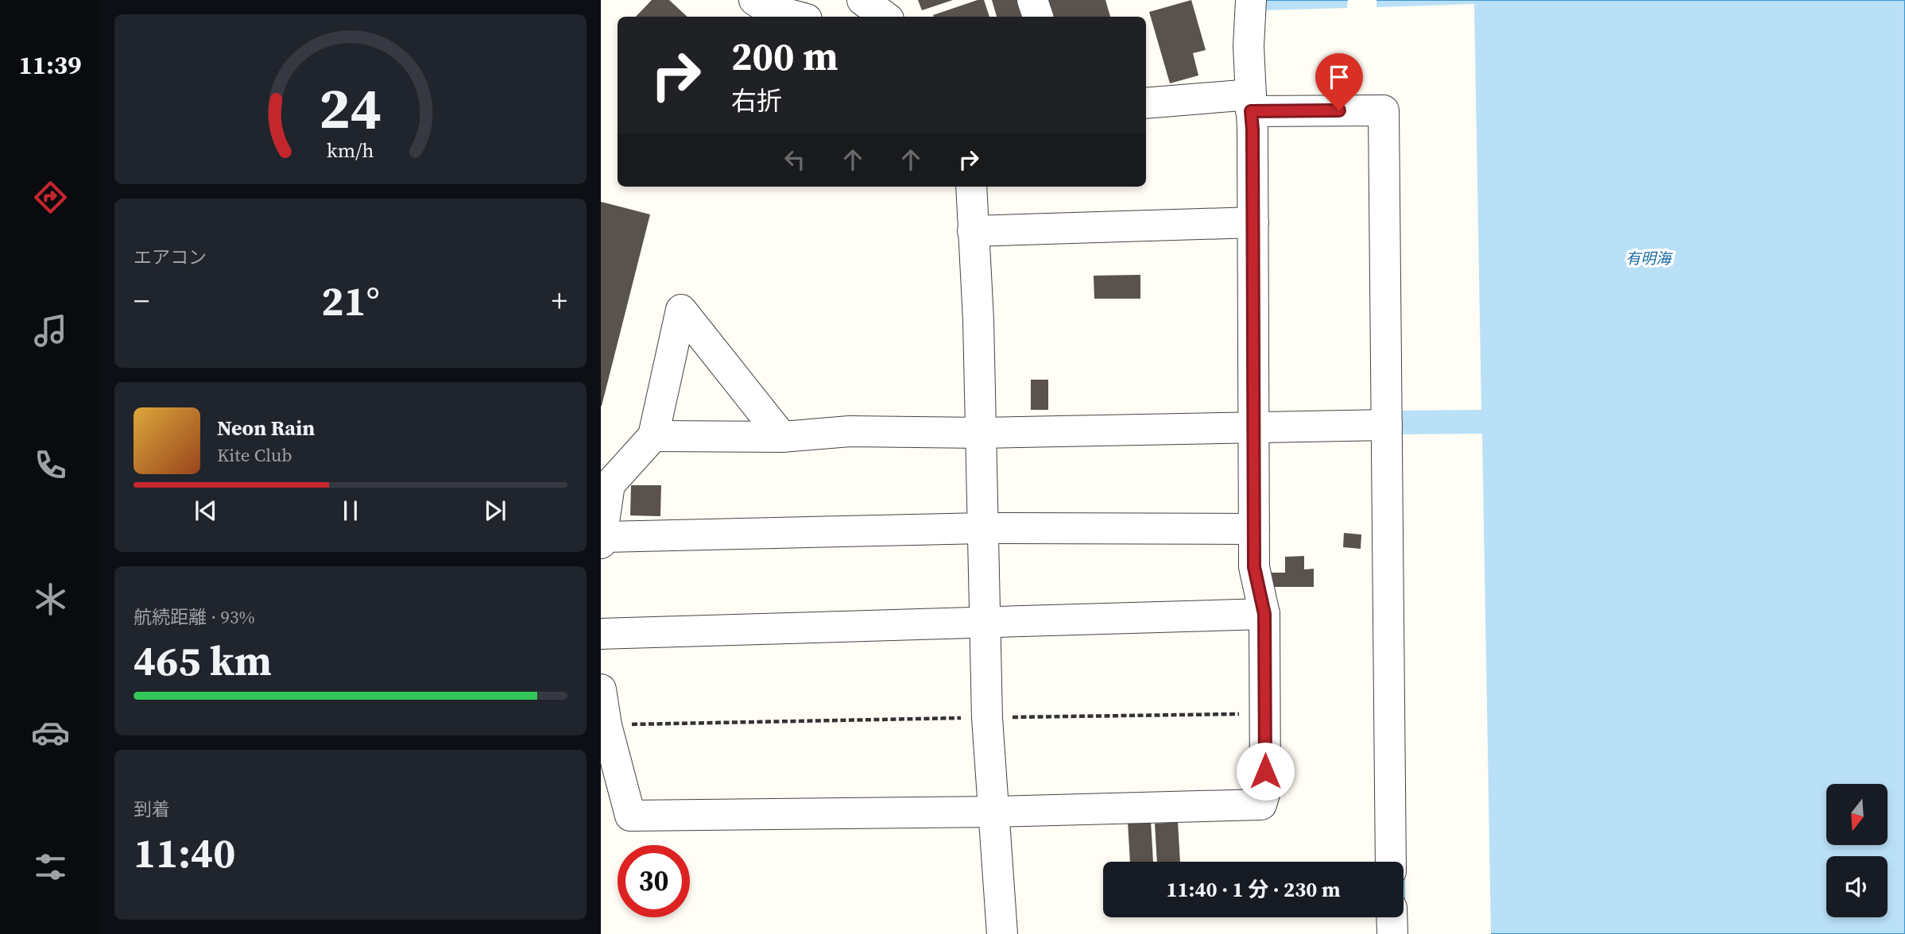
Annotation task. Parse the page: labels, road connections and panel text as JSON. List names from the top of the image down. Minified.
{"water":["有明海"],"north":"bottom","page":{"tabs":"11:39","turn":["200 m","右折"],"tile":["エアコン",["航続距離 · 93%","465 km"],["到着","11:40"]],"heat":["−","21°","+"],"song":["Neon Rain","Kite Club"],"limit":"30","trip":"11:40 · 1 分 · 230 m","gauge":["24","km/h"]}}
